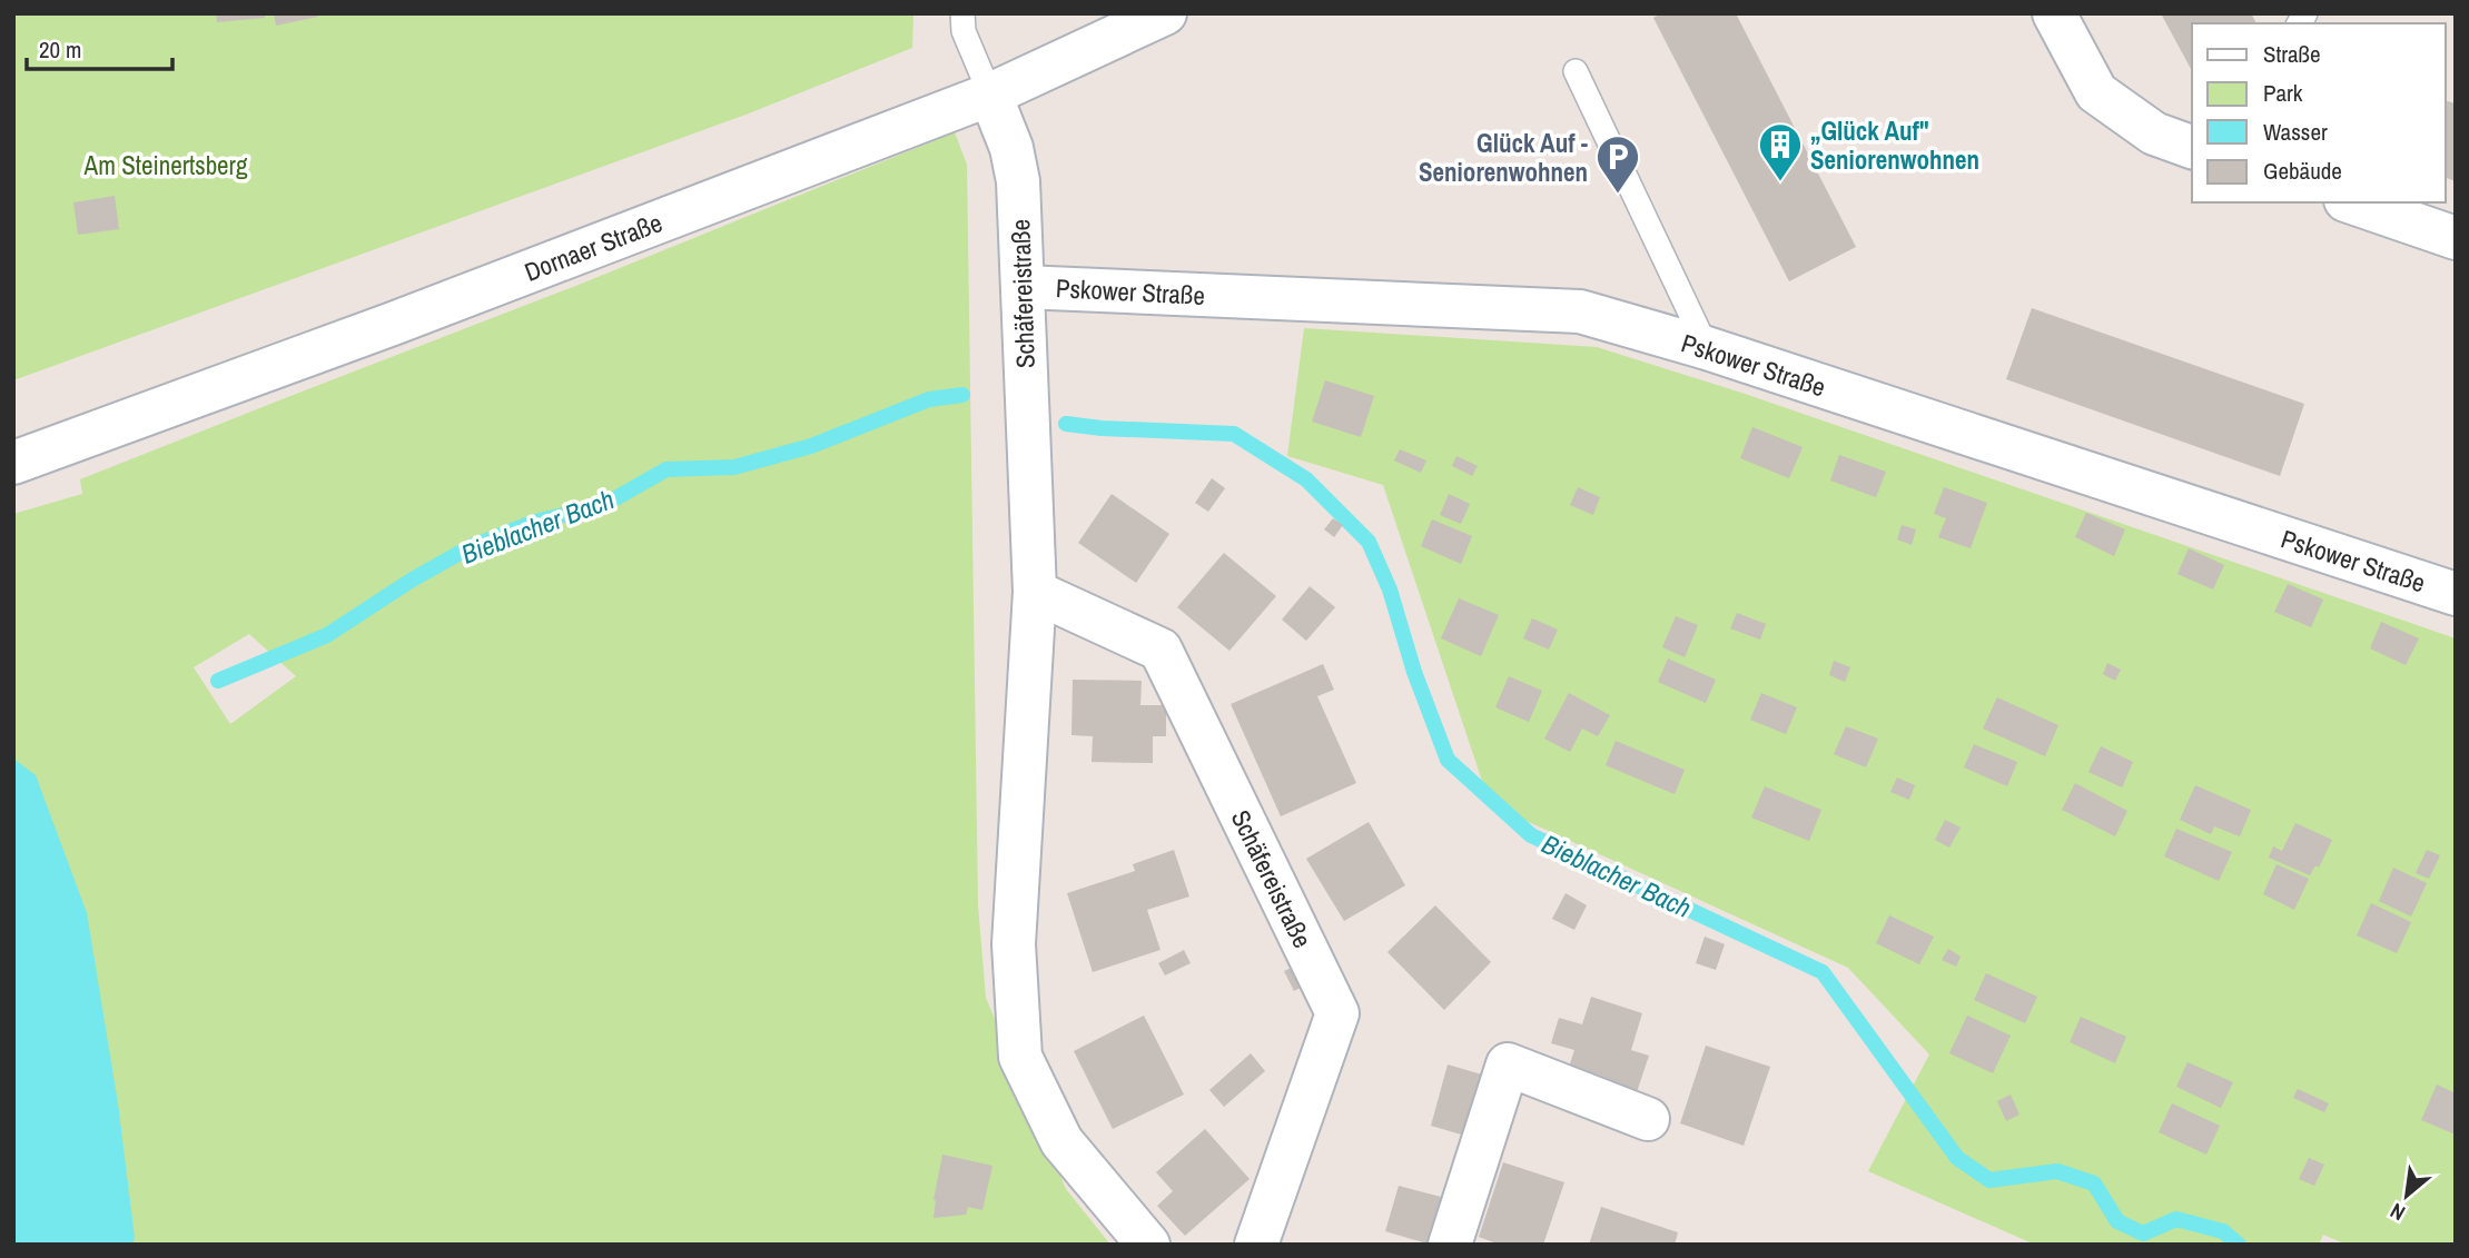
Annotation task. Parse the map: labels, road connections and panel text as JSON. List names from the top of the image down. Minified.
{"streets":{"street":["Dornaer Straße","Pskower Straße","Schäfereistraße"]},"crossings":[["Dornaer Straße","Schäfereistraße"],["Pskower Straße","Schäfereistraße"]],"water":["Bieblacher Bach"],"parks":["Am Steinertsberg"],"places":{"building":["„Glück Auf\" Seniorenwohnen"],"parking":["Glück Auf - Seniorenwohnen"]},"legend":["Straße","Park","Wasser","Gebäude"],"scale_bar":"20 m","north":"bottom left"}
